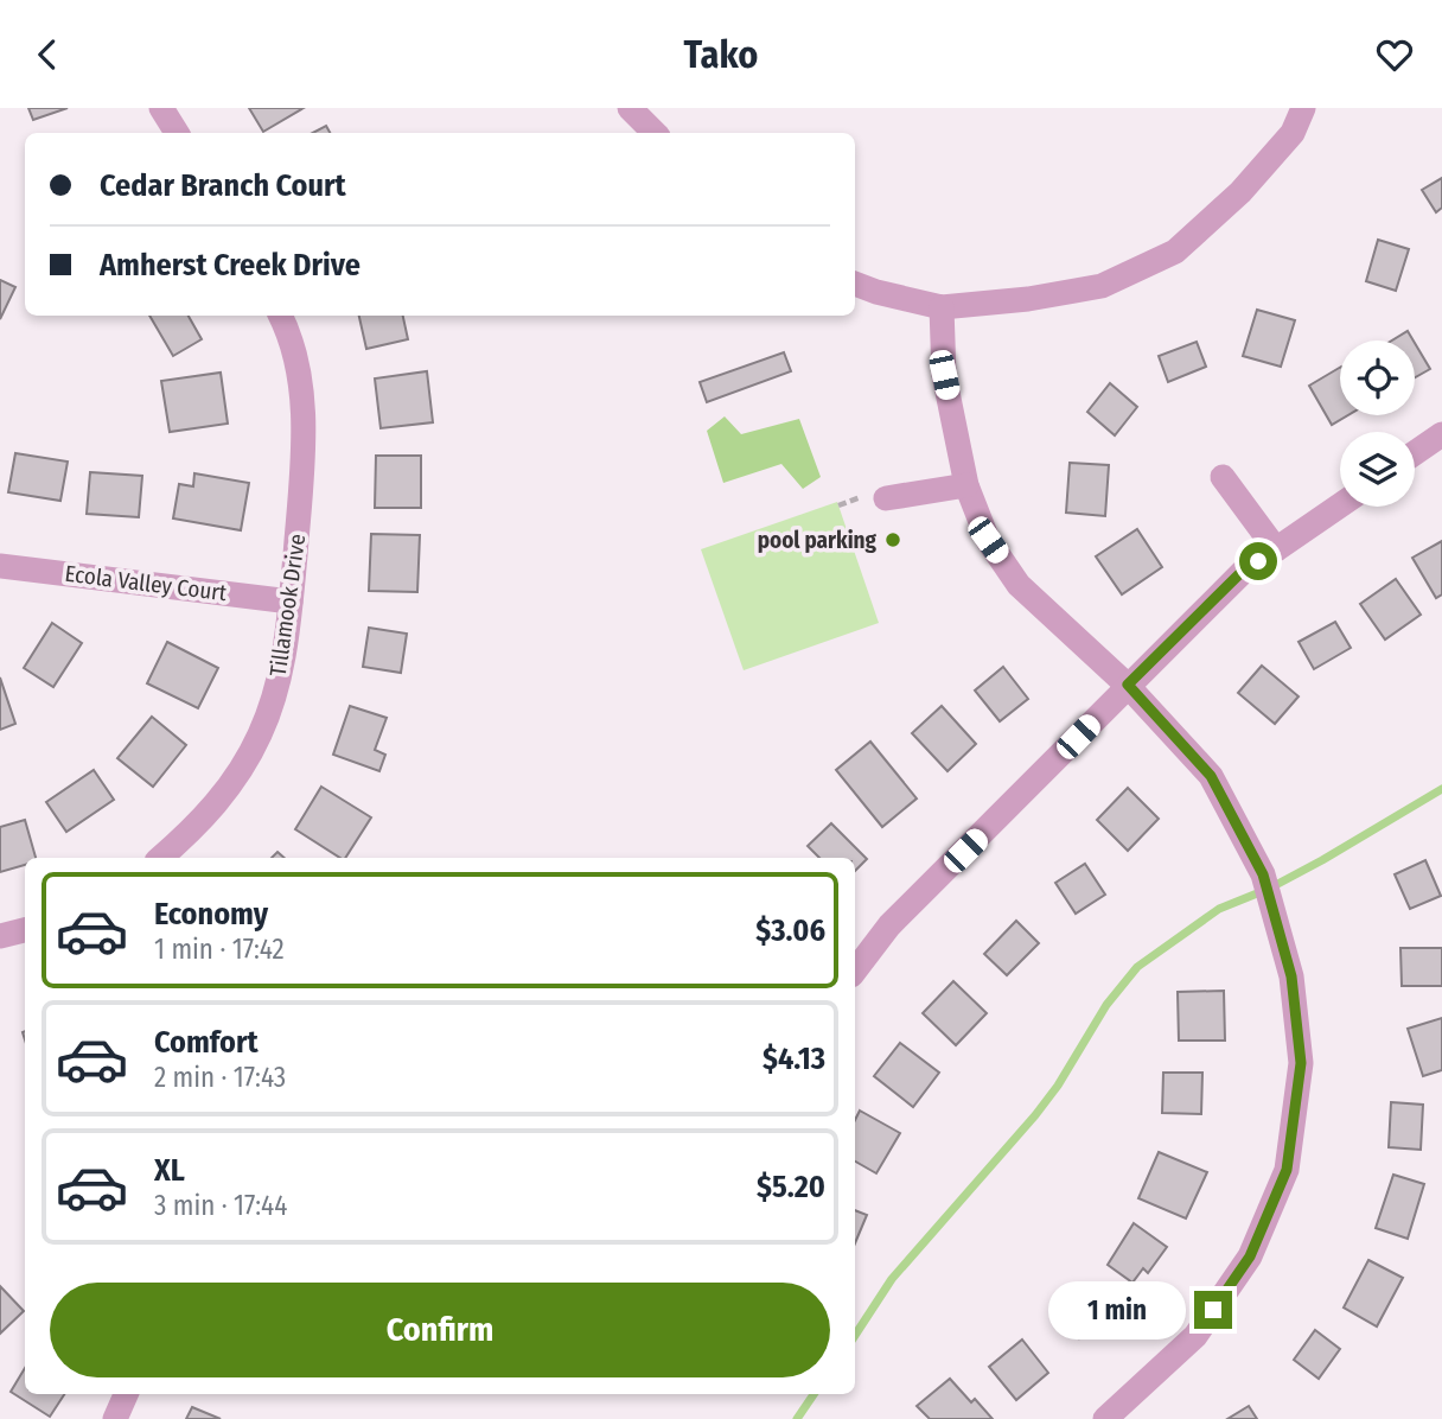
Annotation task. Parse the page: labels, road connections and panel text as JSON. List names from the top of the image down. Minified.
{"streets":{"street":["Ecola Valley Court","Tillamook Drive"]},"crossings":[["Ecola Valley Court","Tillamook Drive"]],"places":["pool parking"],"page":{"header":"Tako","banner":["Cedar Branch Court","Amherst Creek Drive"],"list":[{"name":"Economy","note":"1 min · 17:42","value":"$3.06"},{"name":"Comfort","note":"2 min · 17:43","value":"$4.13"},{"name":"XL","note":"3 min · 17:44","value":"$5.20"}],"buttons":"Confirm","bubble":"1 min"}}
